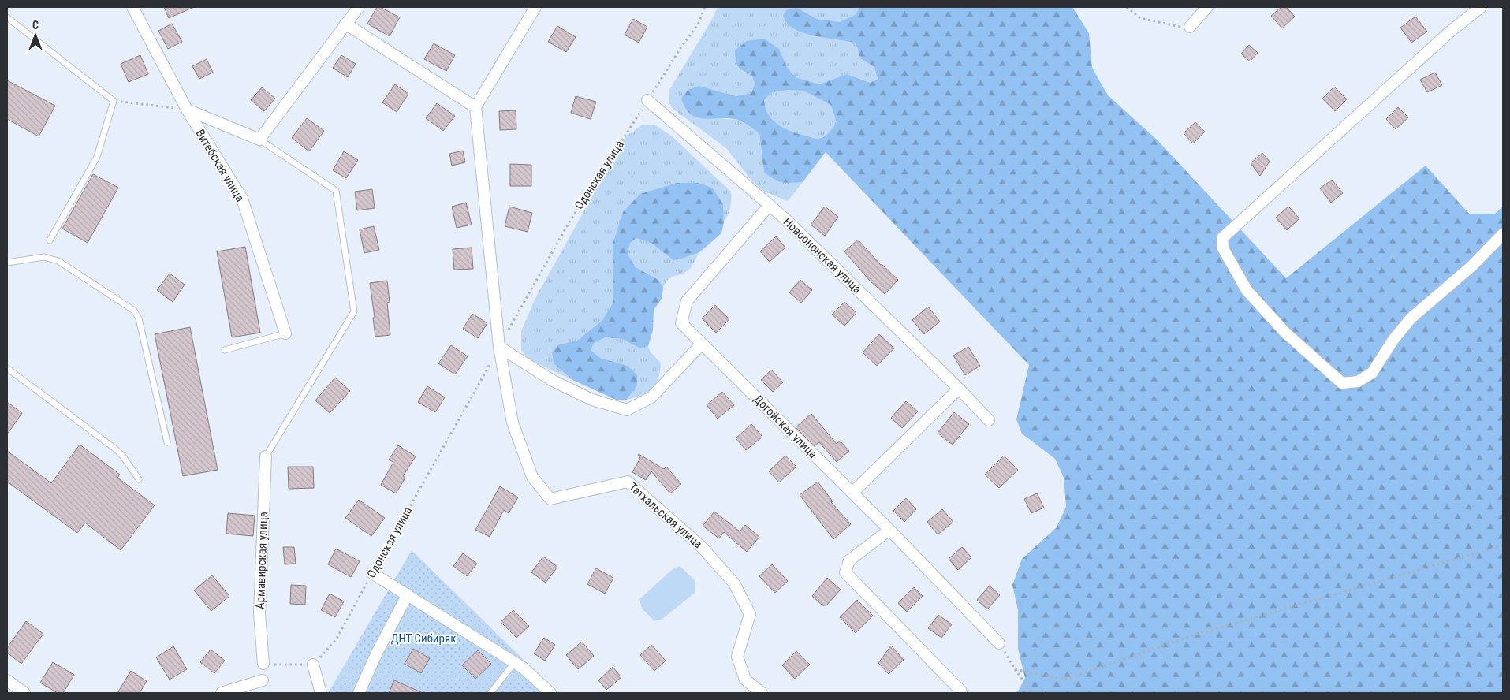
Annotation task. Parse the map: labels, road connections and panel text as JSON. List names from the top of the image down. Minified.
{"streets":{"street":["Витебская улица","Новоононская улица","Догойская улица","Татхальская улица","Армавирская улица"],"path":["Одонская улица"]},"crossings":[["Одонская улица","Новоононская улица"],["Одонская улица","Татхальская улица"],["Новоононская улица","Догойская улица"]],"parks":["ДНТ Сибиряк"],"north":"top"}
